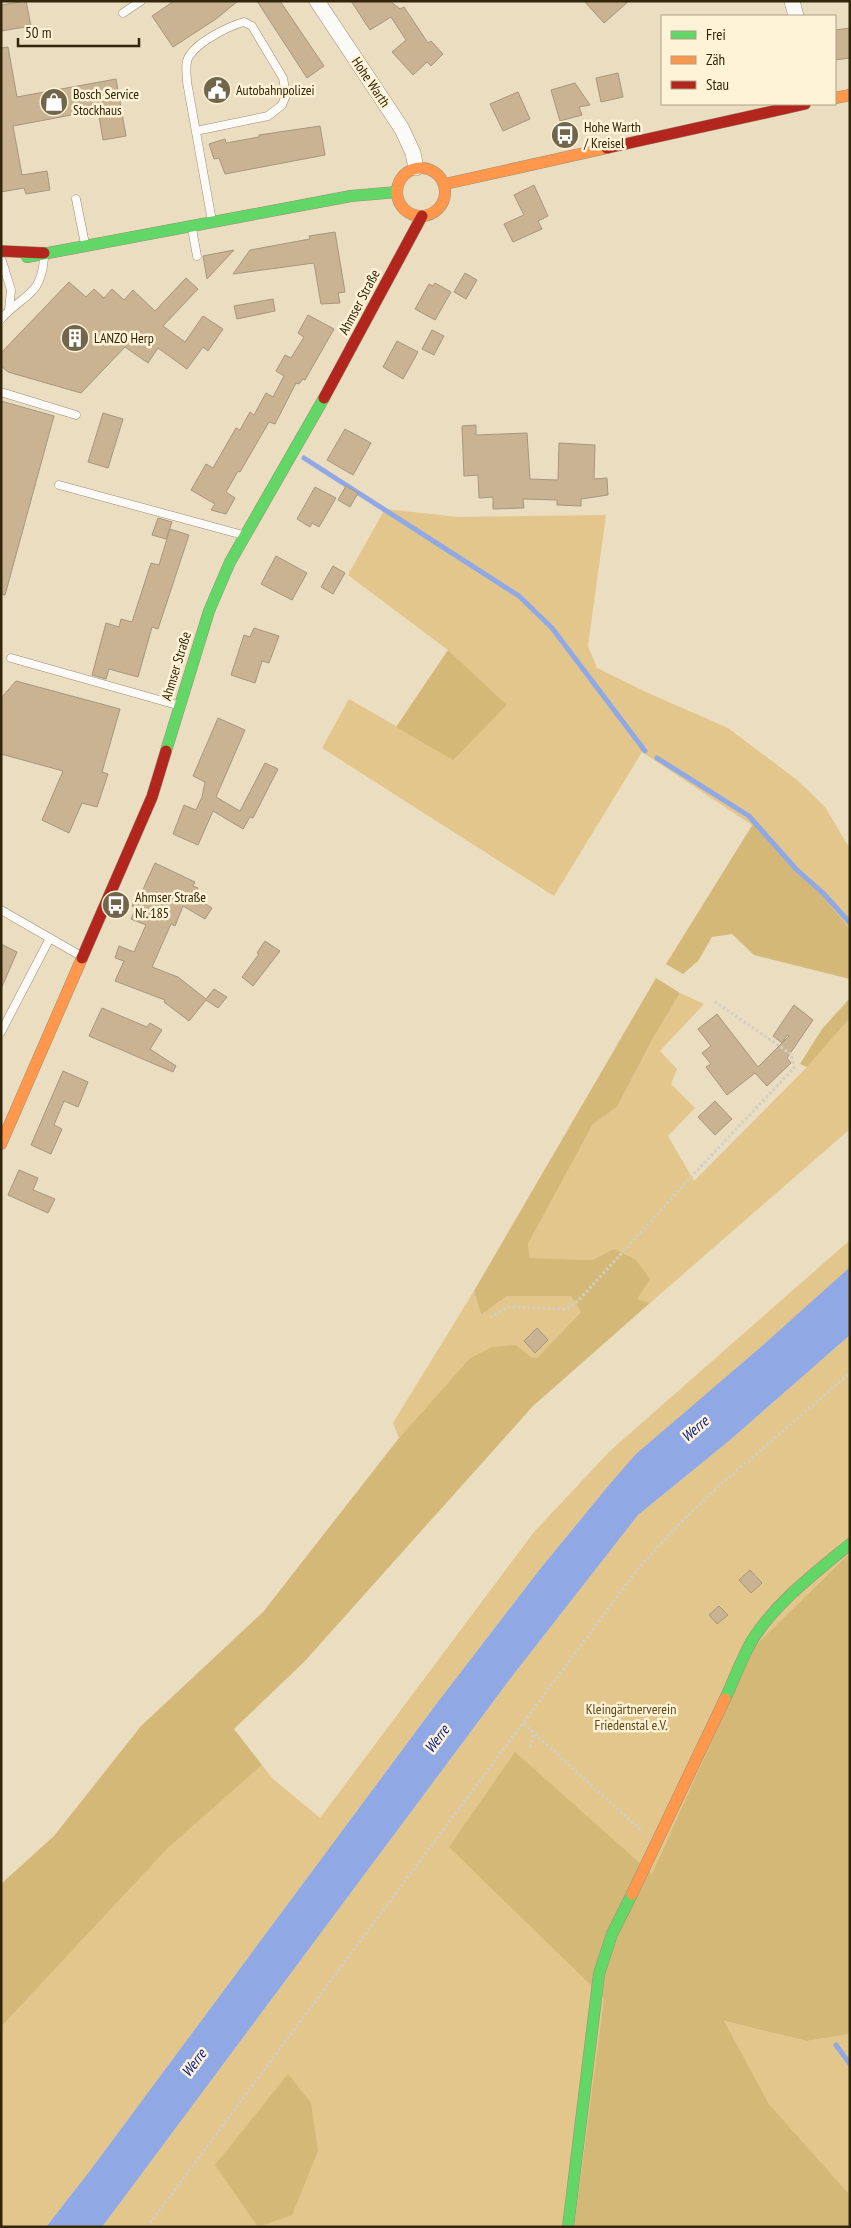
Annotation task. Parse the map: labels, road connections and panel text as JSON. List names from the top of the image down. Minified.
{"streets":{"main road":["Ahmser Straße"],"street":["Hohe Warth"]},"crossings":[["Hohe Warth","Ahmser Straße"]],"water":["Werre"],"parks":["Kleingärtnerverein Friedenstal e.V."],"places":{"public building":["Autobahnpolizei"],"shop":["Bosch Service Stockhaus"],"bus stop":["Hohe Warth / Kreisel","Ahmser Straße Nr. 185"],"building":["LANZO Herp"]},"legend":["Frei","Zäh","Stau"],"scale_bar":"50 m"}
